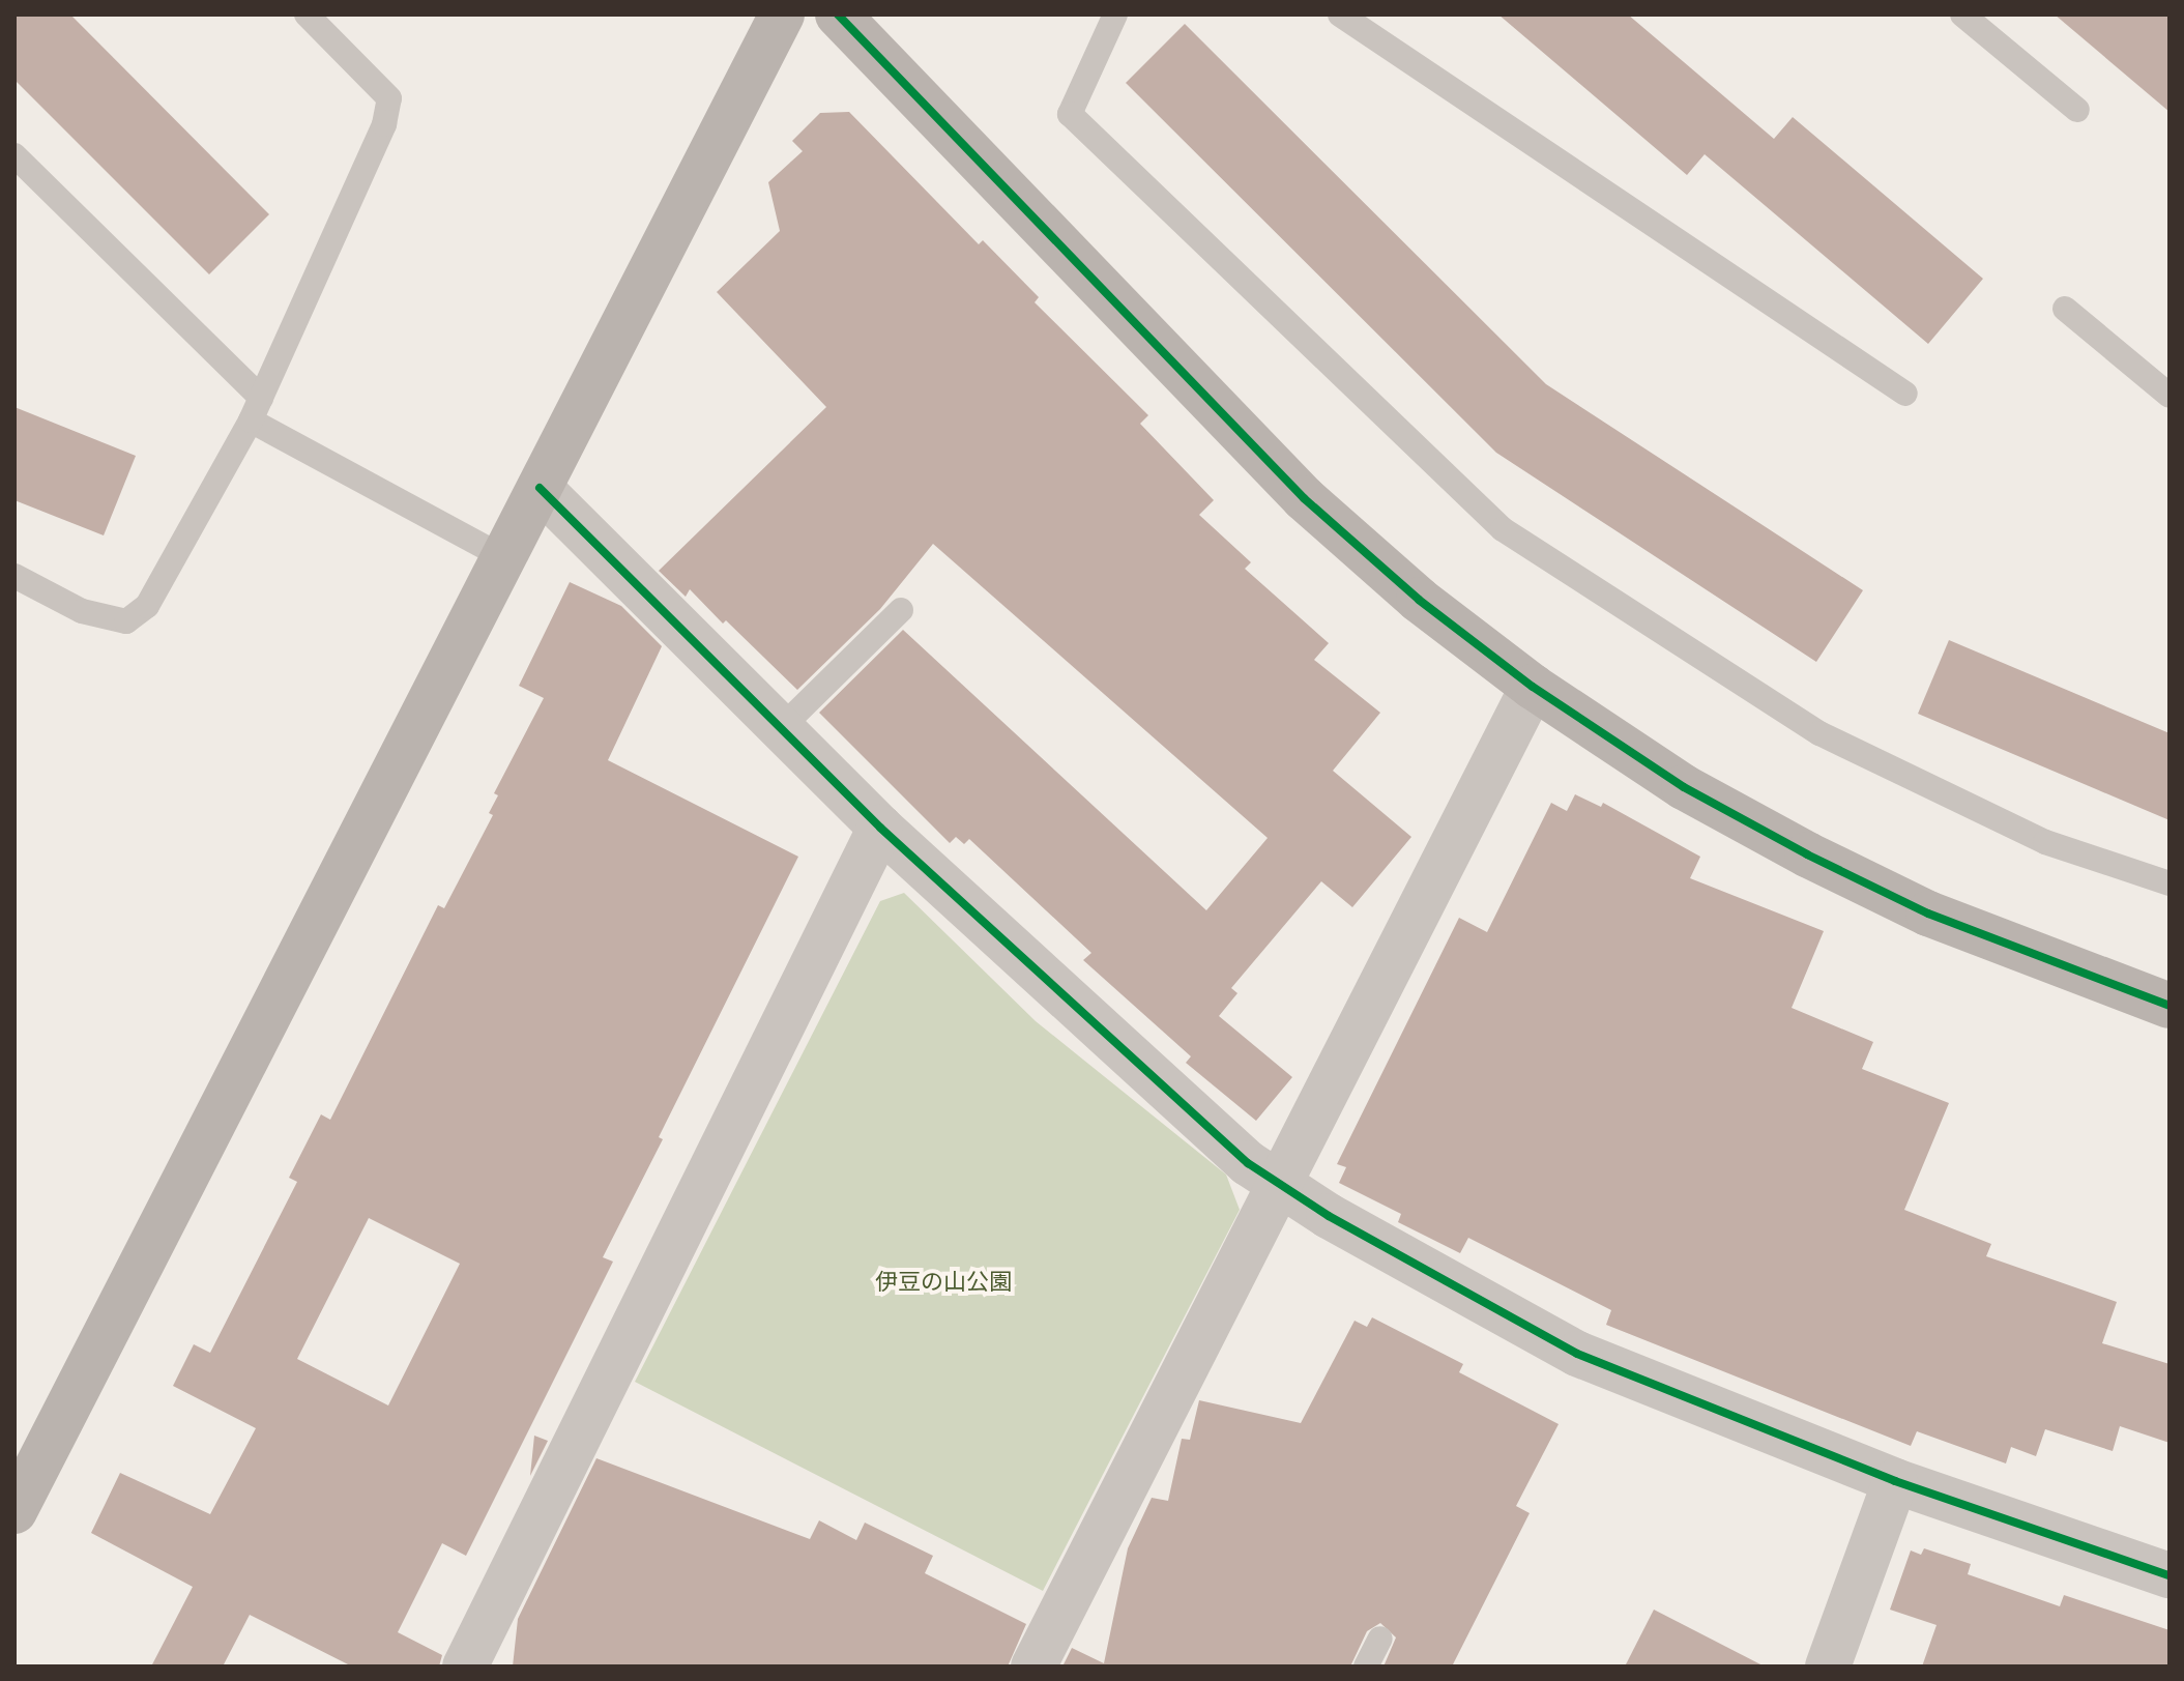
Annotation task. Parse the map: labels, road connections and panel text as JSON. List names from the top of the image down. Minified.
{"parks":["伊豆の山公園"]}
